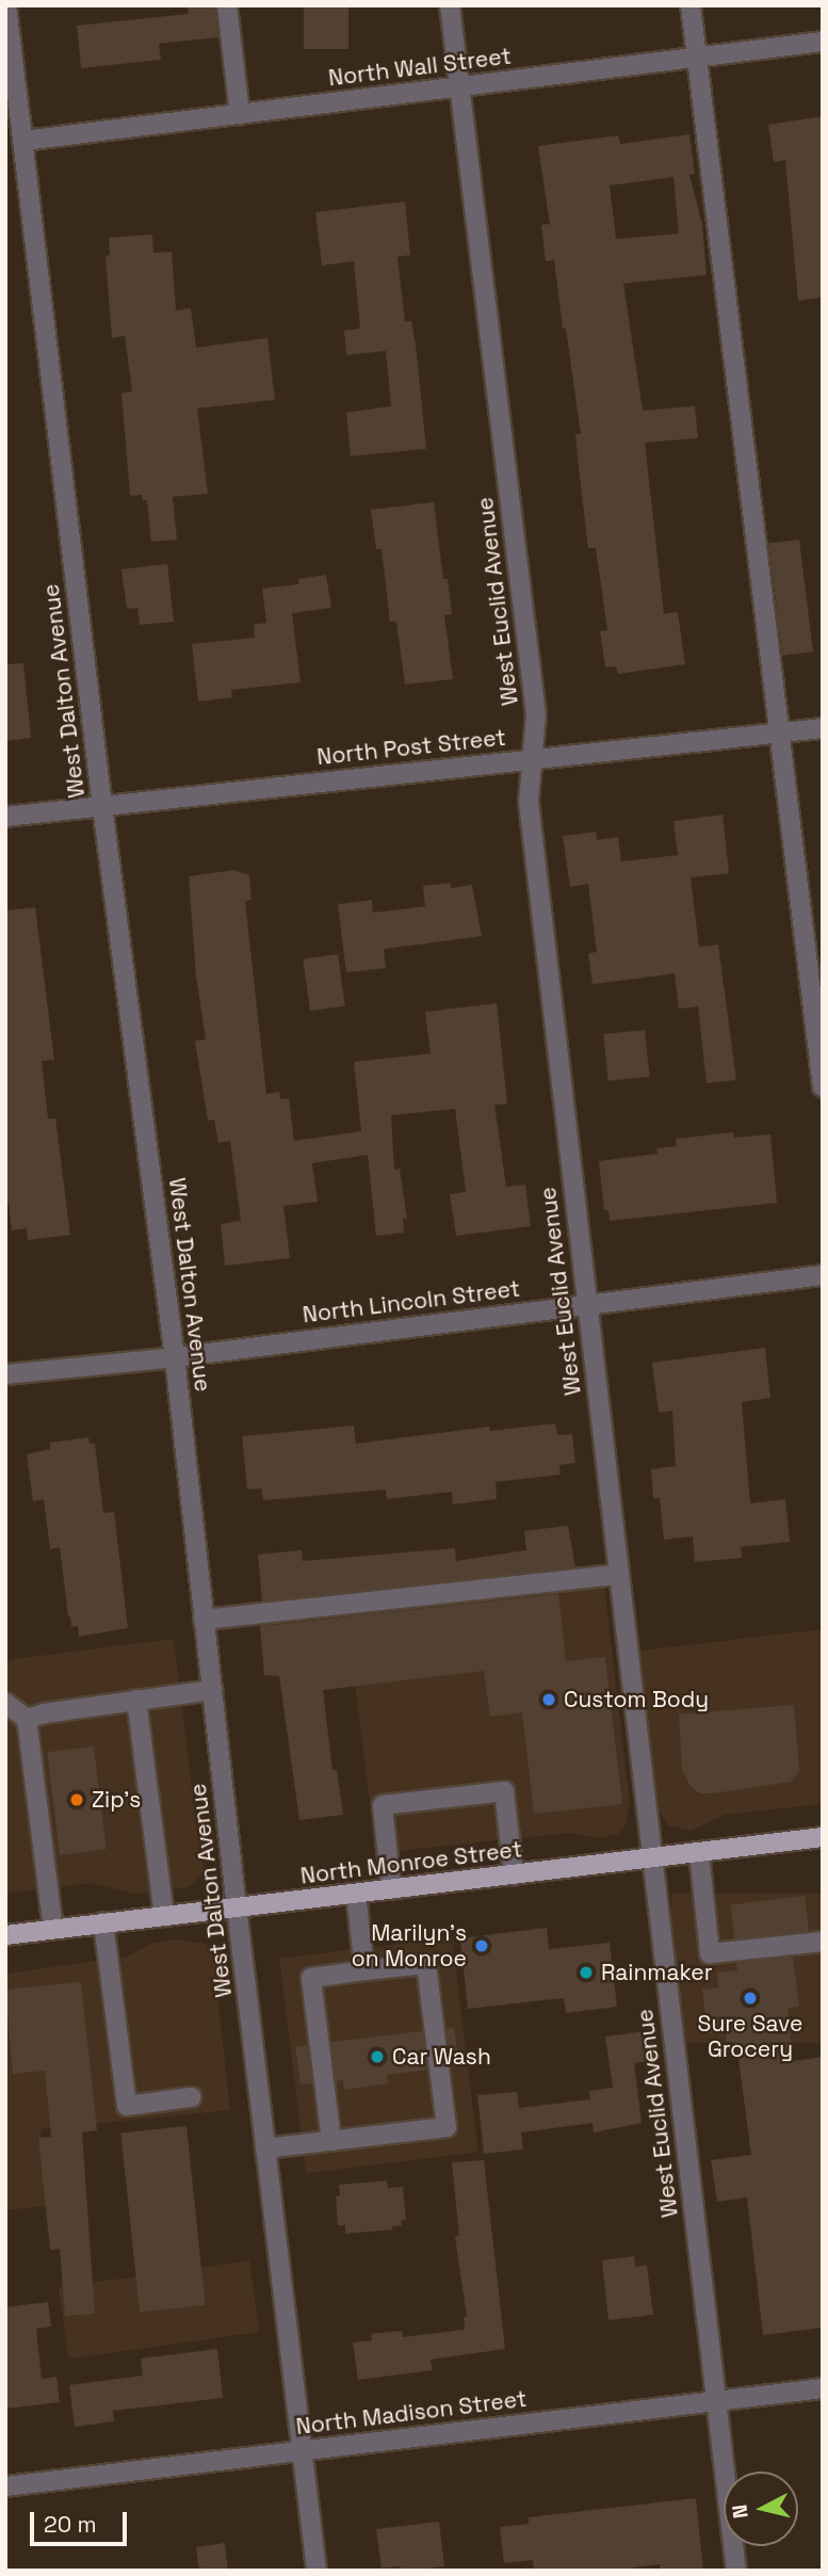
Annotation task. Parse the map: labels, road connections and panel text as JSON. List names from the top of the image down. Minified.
{"streets":{"main road":["North Monroe Street"],"street":["North Wall Street","West Euclid Avenue","West Dalton Avenue","North Post Street","North Lincoln Street","North Madison Street"]},"crossings":[["North Wall Street","West Euclid Avenue"],["North Wall Street","West Dalton Avenue"],["West Euclid Avenue","North Post Street"],["West Euclid Avenue","North Lincoln Street"],["West Euclid Avenue","North Monroe Street"],["West Euclid Avenue","North Madison Street"],["West Dalton Avenue","North Post Street"],["West Dalton Avenue","North Lincoln Street"],["West Dalton Avenue","North Monroe Street"],["West Dalton Avenue","North Madison Street"]],"places":["Custom Body","Zip's","Marilyn's on Monroe","Rainmaker","Sure Save Grocery","Car Wash"],"scale_bar":"20 m","north":"left"}
